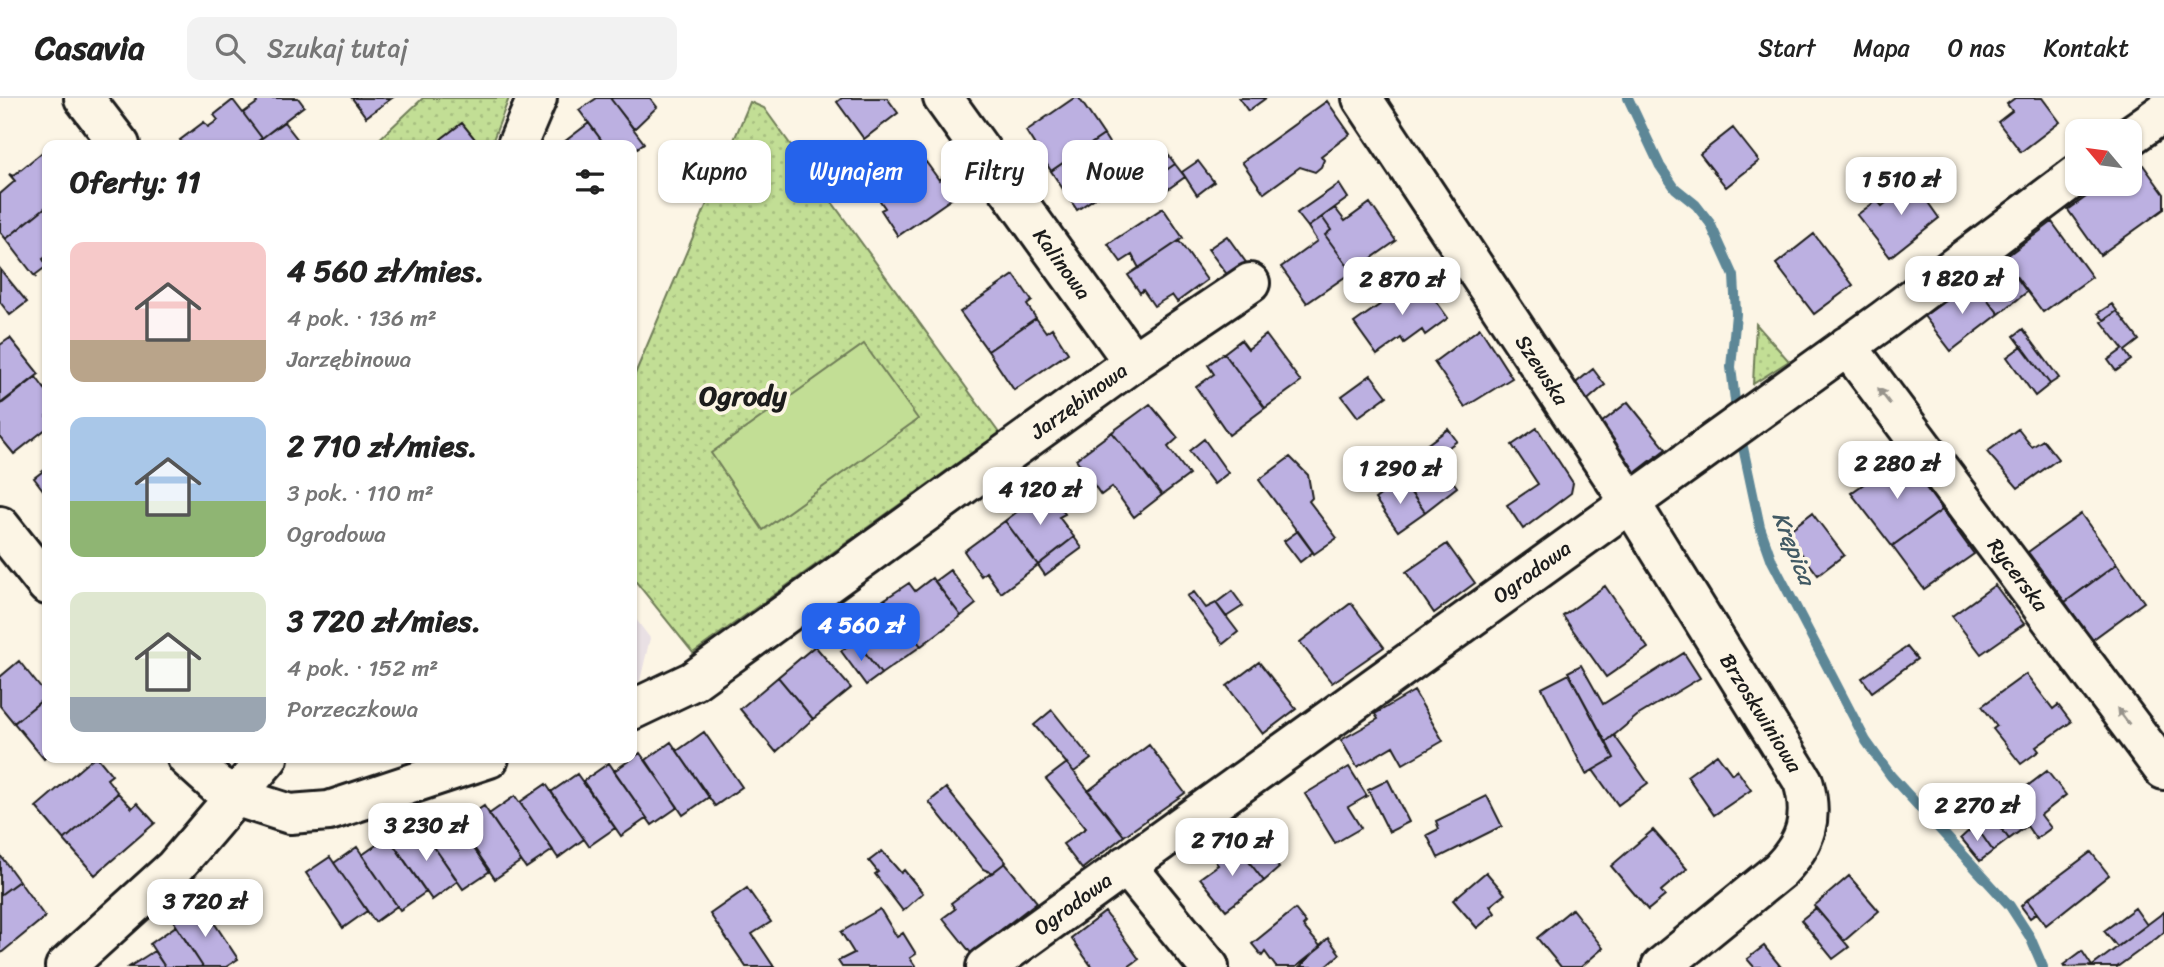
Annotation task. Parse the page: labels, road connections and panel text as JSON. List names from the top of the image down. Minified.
{"streets":{"street":["Kalinowa","Szewska","Jarzębinowa","Ogrodowa","Rycerska","Brzoskwiniowa"]},"crossings":[["Kalinowa","Jarzębinowa"],["Szewska","Ogrodowa"],["Szewska","Brzoskwiniowa"],["Ogrodowa","Rycerska"],["Ogrodowa","Brzoskwiniowa"]],"one_way":["Rycerska"],"districts":["Ogrody"],"water":["Krępica"],"north":"top left","page":{"header":"Casavia","search":"Szukaj tutaj","nav":["Start","Mapa","O nas","Kontakt"],"chip":["Kupno","Wynajem","Filtry","Nowe"],"heading":"Oferty: 11","price":["1 510 zł","1 820 zł","2 870 zł","2 280 zł","1 290 zł","4 120 zł","4 560 zł","2 270 zł","3 230 zł","2 710 zł","3 720 zł"],"list":[{"name":"4 560 zł/mies.","note":"4 pok. · 136 m² · Jarzębinowa"},{"name":"2 710 zł/mies.","note":"3 pok. · 110 m² · Ogrodowa"},{"name":"3 720 zł/mies.","note":"4 pok. · 152 m² · Porzeczkowa"}]}}
